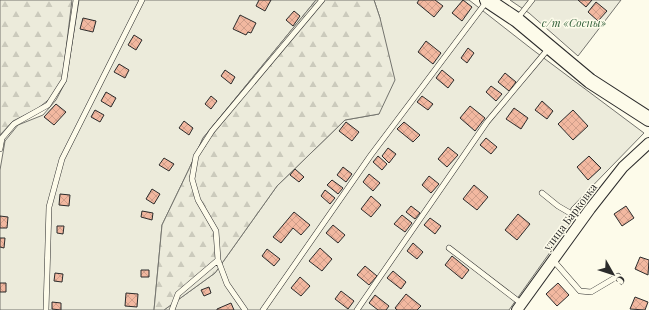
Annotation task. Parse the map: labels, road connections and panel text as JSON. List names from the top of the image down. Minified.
{"streets":{"street":["улица Барковка"]},"parks":["с/т «Сосны»"],"north":"bottom right"}
